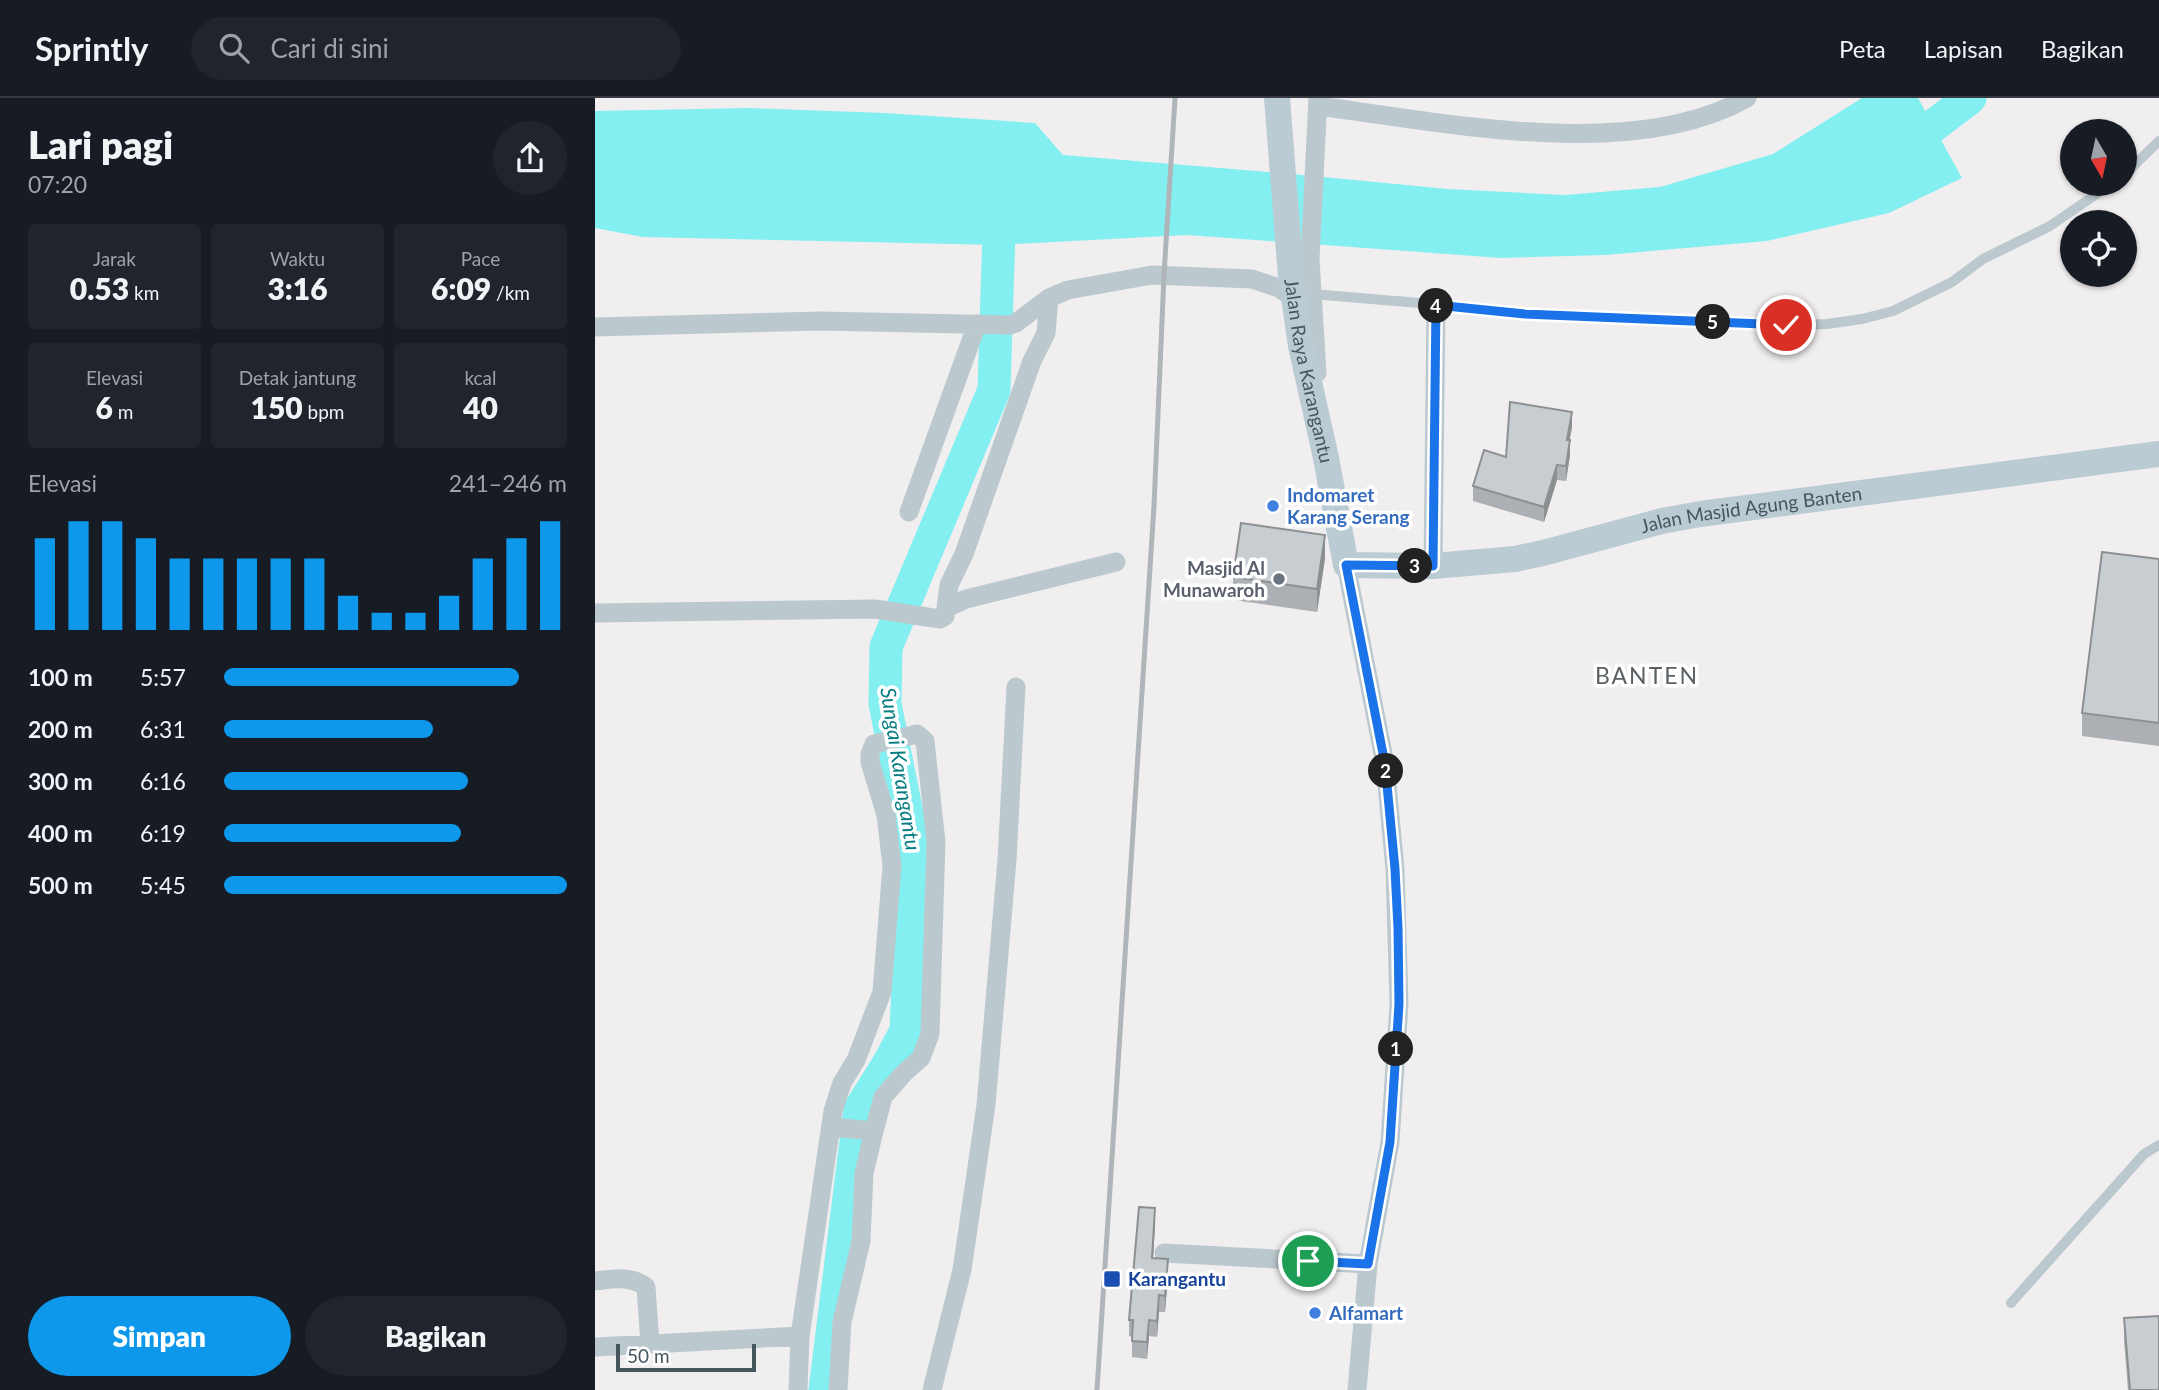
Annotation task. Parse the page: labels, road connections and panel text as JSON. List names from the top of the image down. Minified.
{"streets":{"main road":["Jalan Raya Karangantu","Jalan Masjid Agung Banten"]},"crossings":[["Jalan Raya Karangantu","Jalan Masjid Agung Banten"]],"districts":["BANTEN"],"water":["Sungai Karangantu"],"places":{"other":["Indomaret Karang Serang","Masjid Al Munawaroh","Alfamart"],"transit":["Karangantu"]},"scale_bar":"50 m","north":"bottom","page":{"header":"Sprintly","search":"Cari di sini","nav":["Peta","Lapisan","Bagikan"],"heading":["Lari pagi","07:20"],"stats":[["Jarak","0.53 km"],["Waktu","3:16"],["Pace","6:09 /km"],["Elevasi","6 m"],["Detak jantung","150 bpm"],["kcal","40"]],"pins":["4","5","3","2","1"],"chart":["Elevasi","241–246 m"],"list":[{"name":"100 m","note":"5:57"},{"name":"200 m","note":"6:31"},{"name":"300 m","note":"6:16"},{"name":"400 m","note":"6:19"},{"name":"500 m","note":"5:45"}],"buttons":["Simpan","Bagikan"],"scale":"50 m"}}
